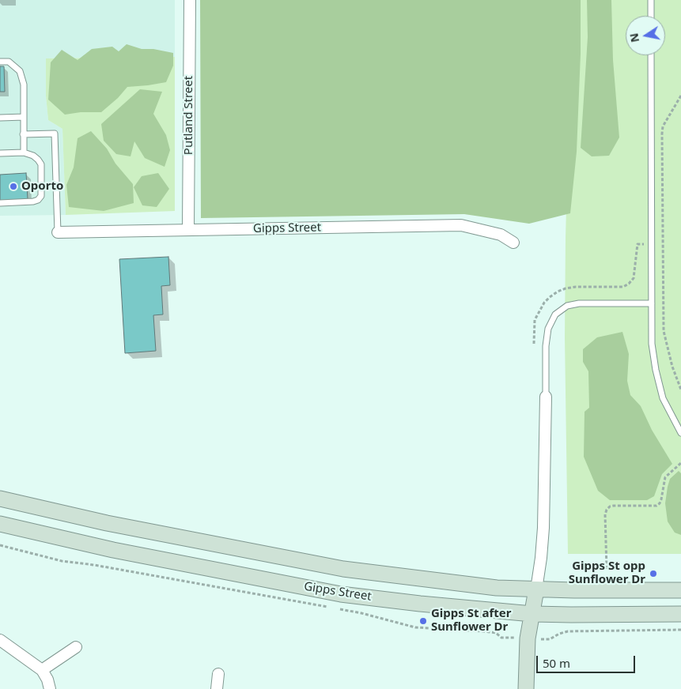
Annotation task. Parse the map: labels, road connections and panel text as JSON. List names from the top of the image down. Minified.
{"streets":{"main road":["Gipps Street"],"street":["Putland Street"]},"crossings":[["Putland Street","Gipps Street"]],"places":["Oporto","Gipps St opp Sunflower Dr","Gipps St after Sunflower Dr"],"scale_bar":"50 m","north":"left"}
